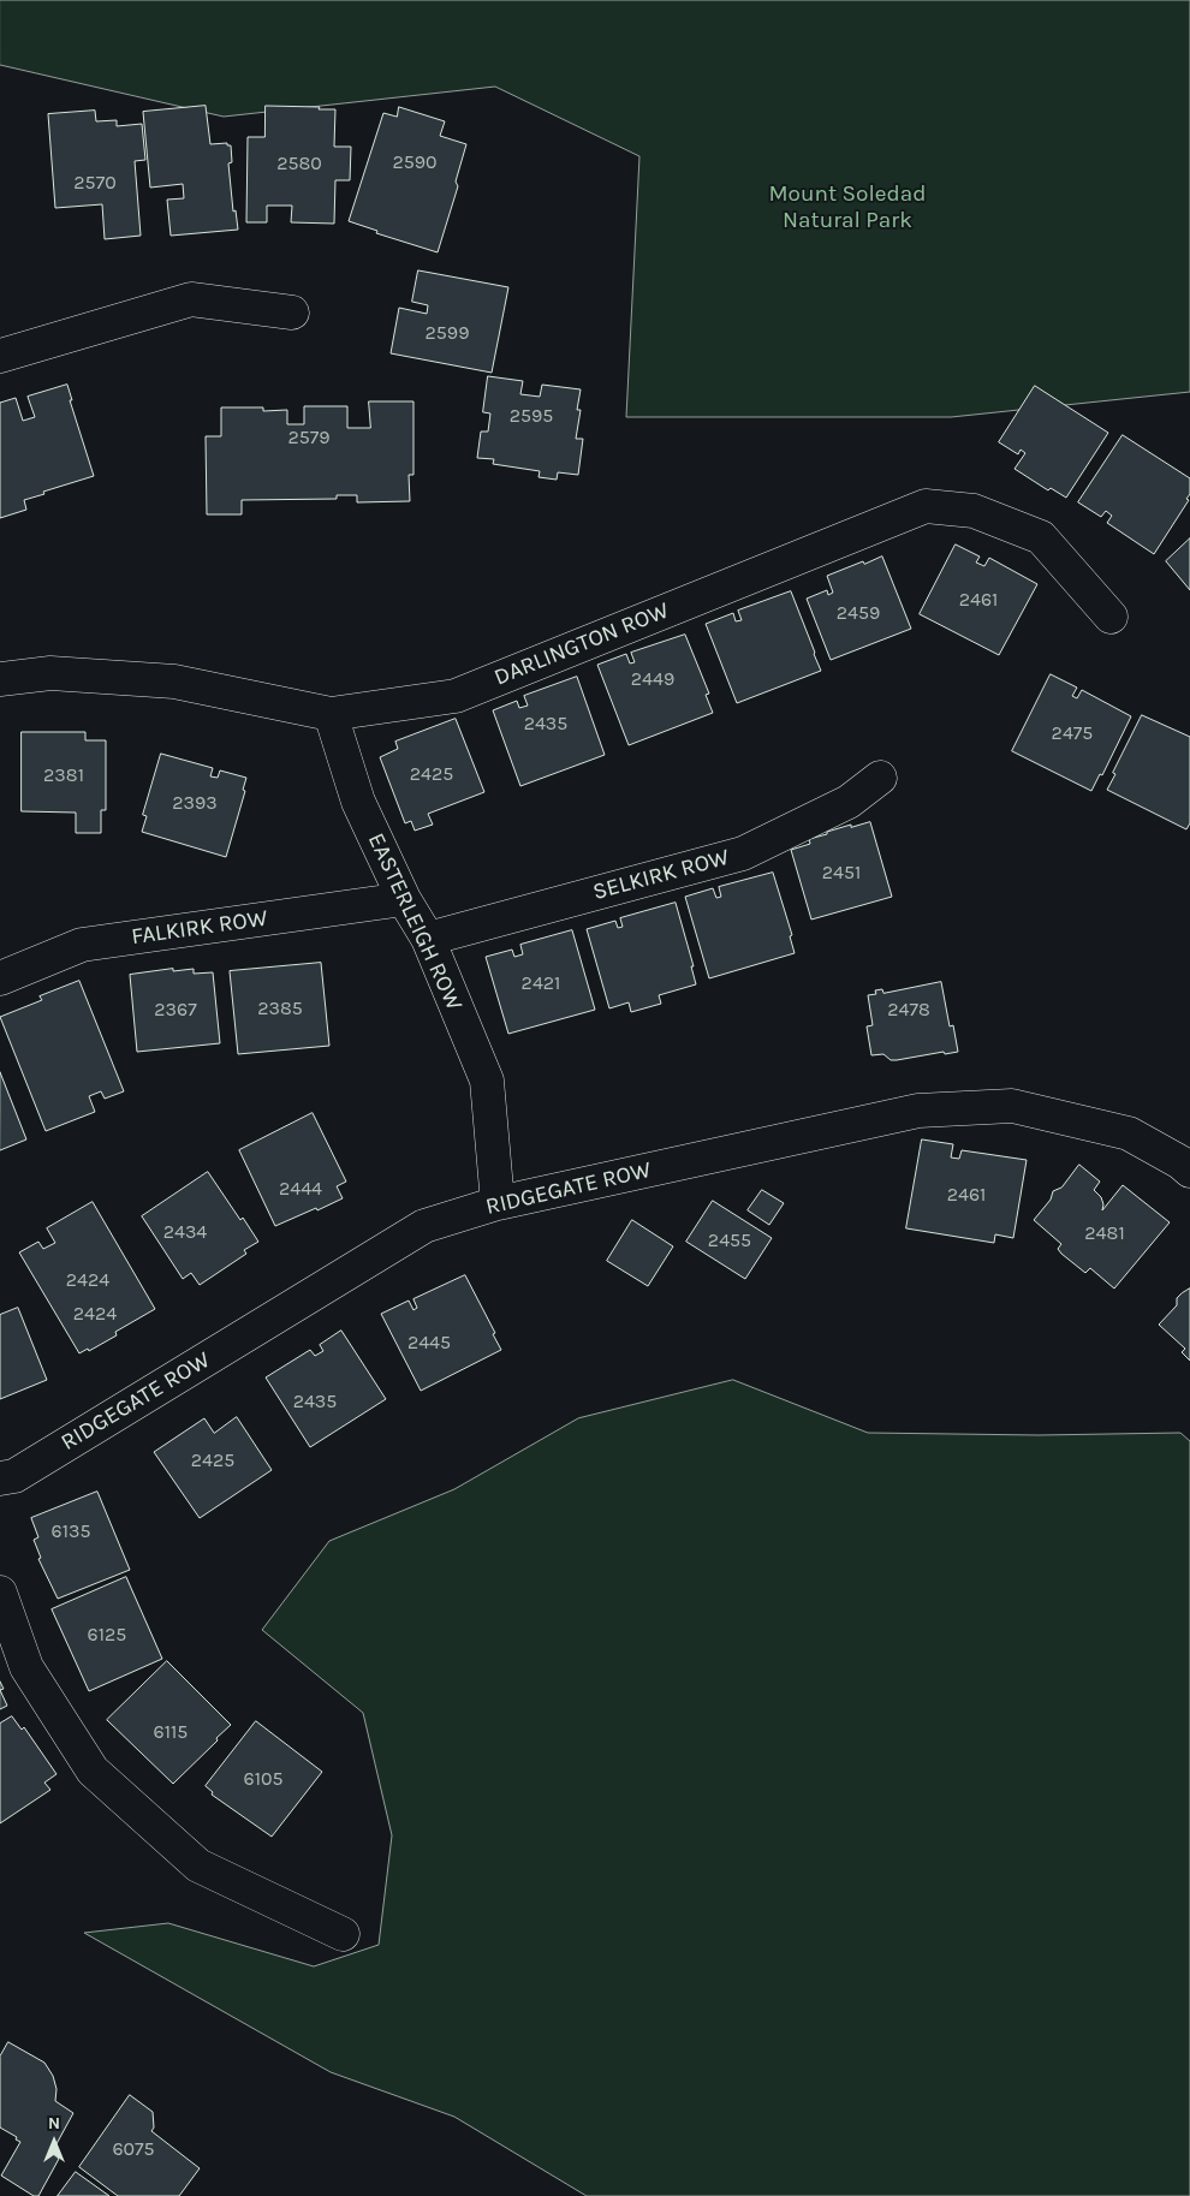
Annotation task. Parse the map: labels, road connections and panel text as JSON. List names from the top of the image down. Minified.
{"streets":{"street":["DARLINGTON ROW","SELKIRK ROW","EASTERLEIGH ROW","FALKIRK ROW","RIDGEGATE ROW"]},"crossings":[["DARLINGTON ROW","EASTERLEIGH ROW"],["SELKIRK ROW","EASTERLEIGH ROW"],["EASTERLEIGH ROW","FALKIRK ROW"],["EASTERLEIGH ROW","RIDGEGATE ROW"]],"parks":["Mount Soledad Natural Park"],"house_numbers":["2590","2580","2570","2599","2595","2579","2461","2459","2449","2435","2475","2425","2381","2393","2451","2421","2385","2367","2478","2444","2461","2434","2481","2455","2424","2424","2445","2435","2425","6135","6125","6115","6105","6075"],"north":"top"}
